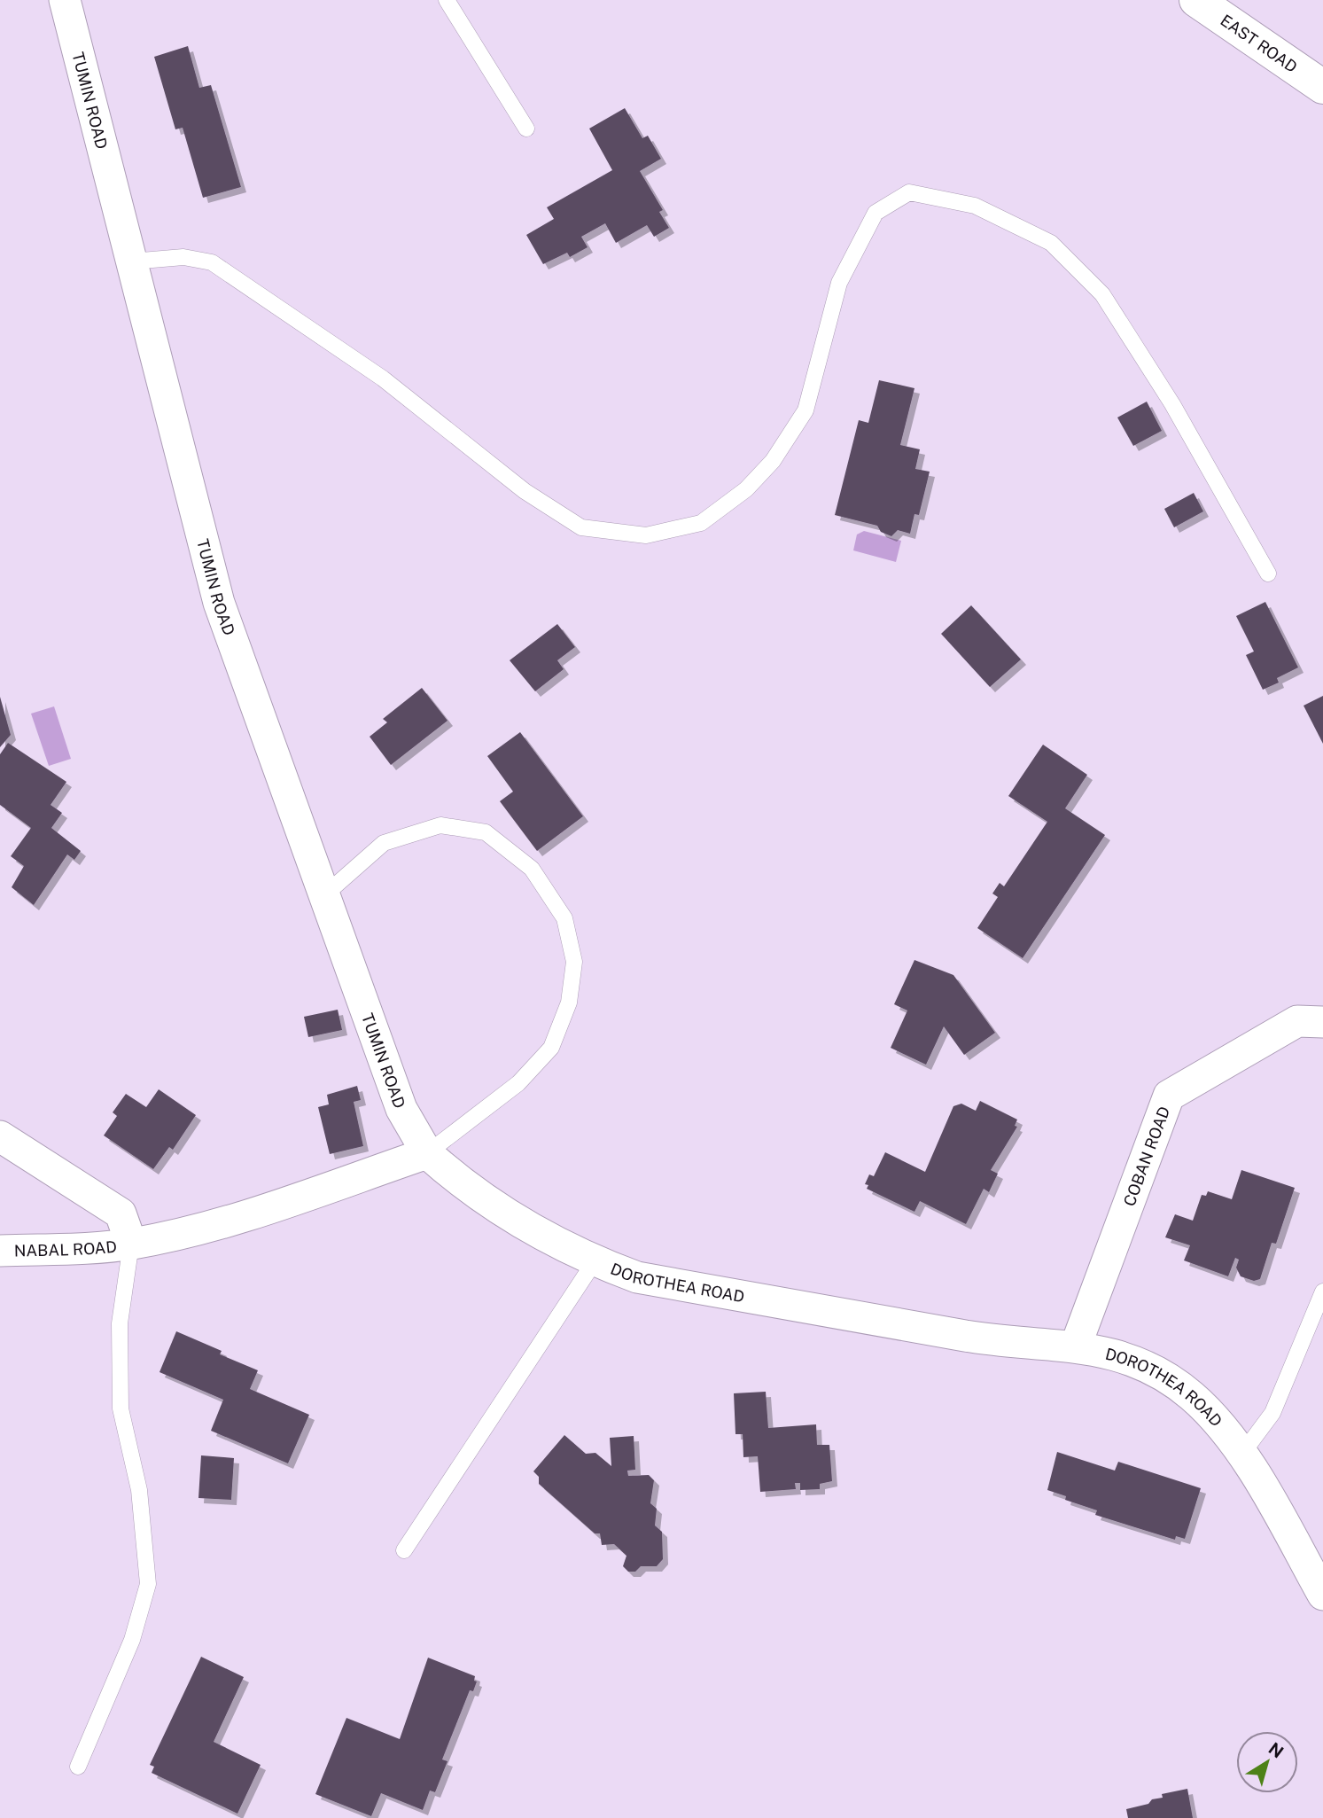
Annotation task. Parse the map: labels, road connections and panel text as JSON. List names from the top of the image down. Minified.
{"streets":{"street":["EAST ROAD","TUMIN ROAD","COBAN ROAD","NABAL ROAD","DOROTHEA ROAD"]},"crossings":[["TUMIN ROAD","DOROTHEA ROAD"],["COBAN ROAD","DOROTHEA ROAD"]],"north":"top right"}
